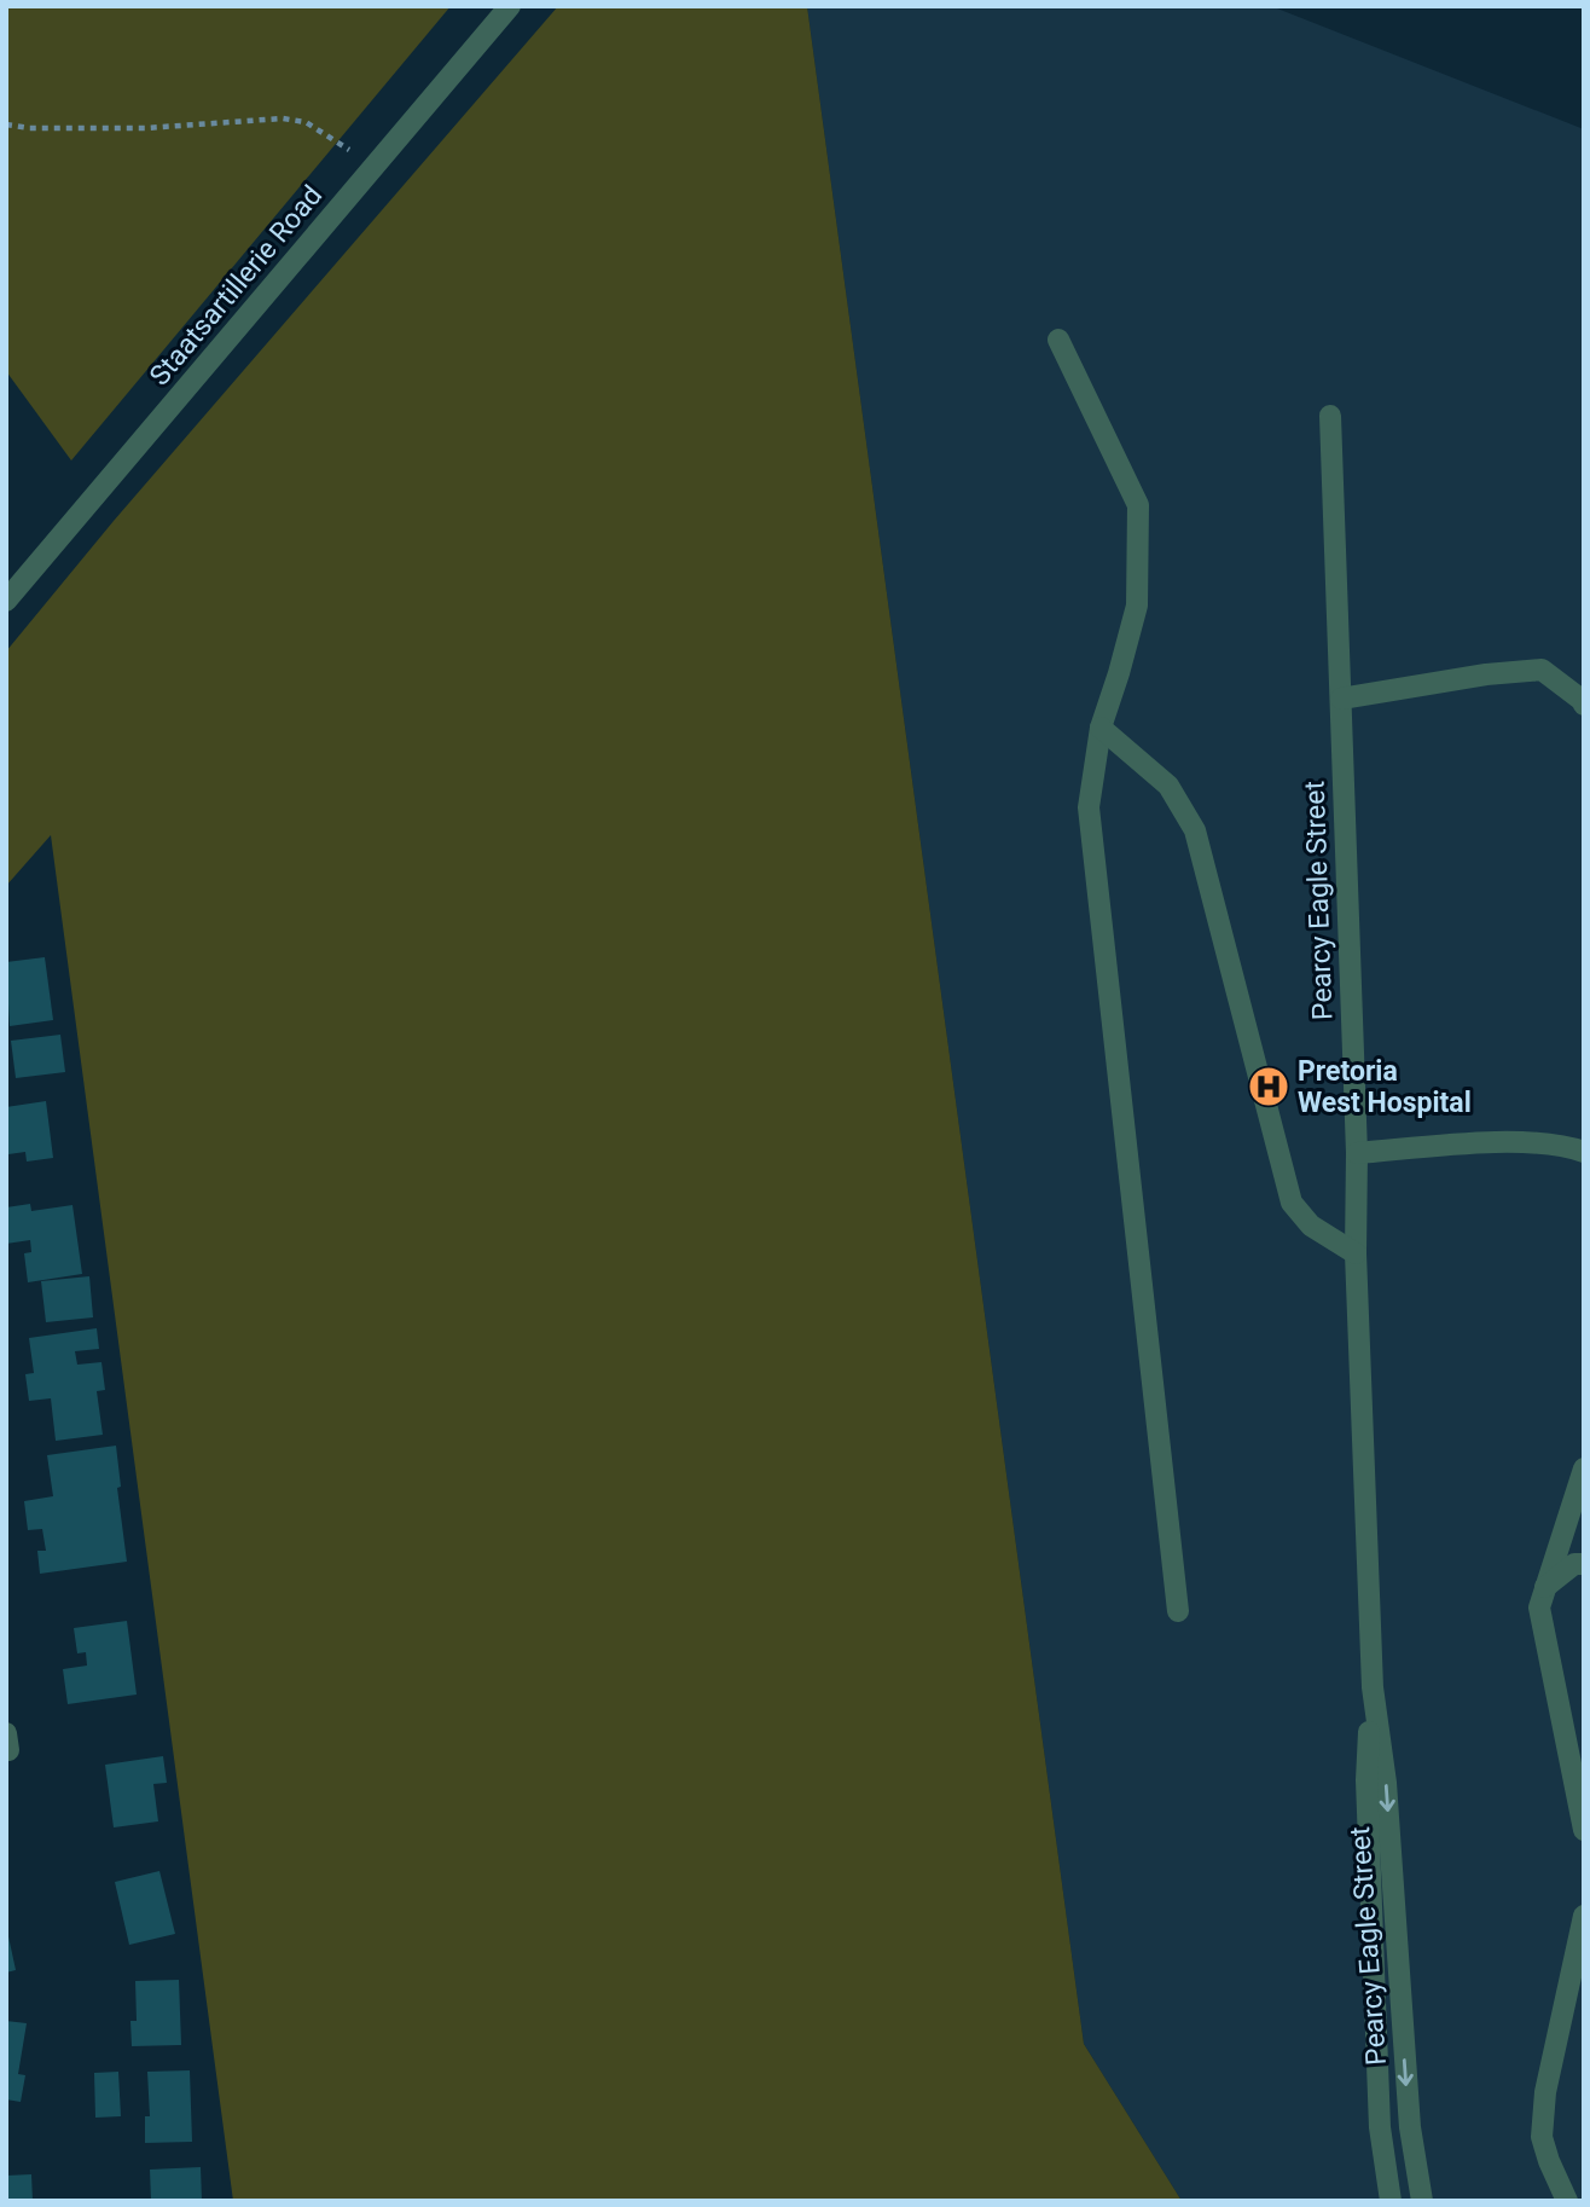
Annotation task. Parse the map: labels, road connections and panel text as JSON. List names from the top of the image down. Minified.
{"streets":{"street":["Staatsartillerie Road","Pearcy Eagle Street"]},"places":{"hospital":["Pretoria West Hospital"]}}
